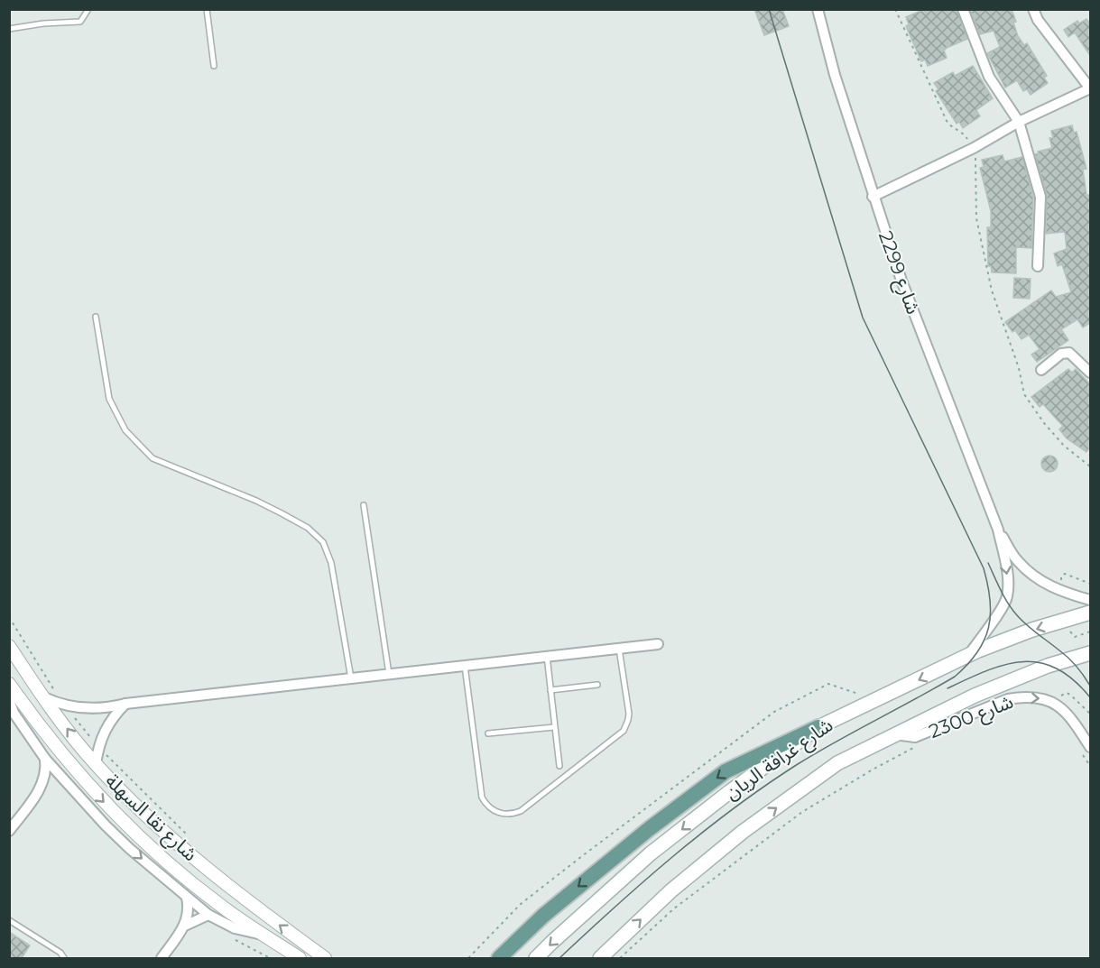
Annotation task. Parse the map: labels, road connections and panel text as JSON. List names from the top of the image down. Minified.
{"streets":{"main road":["شارع غرافة الريان"],"street":["شارع 2299","شارع 2300","شارع نقا السهلة"]},"crossings":[["شارع 2299","شارع غرافة الريان"],["شارع 2300","شارع غرافة الريان"]],"one_way":["شارع 2300"]}
